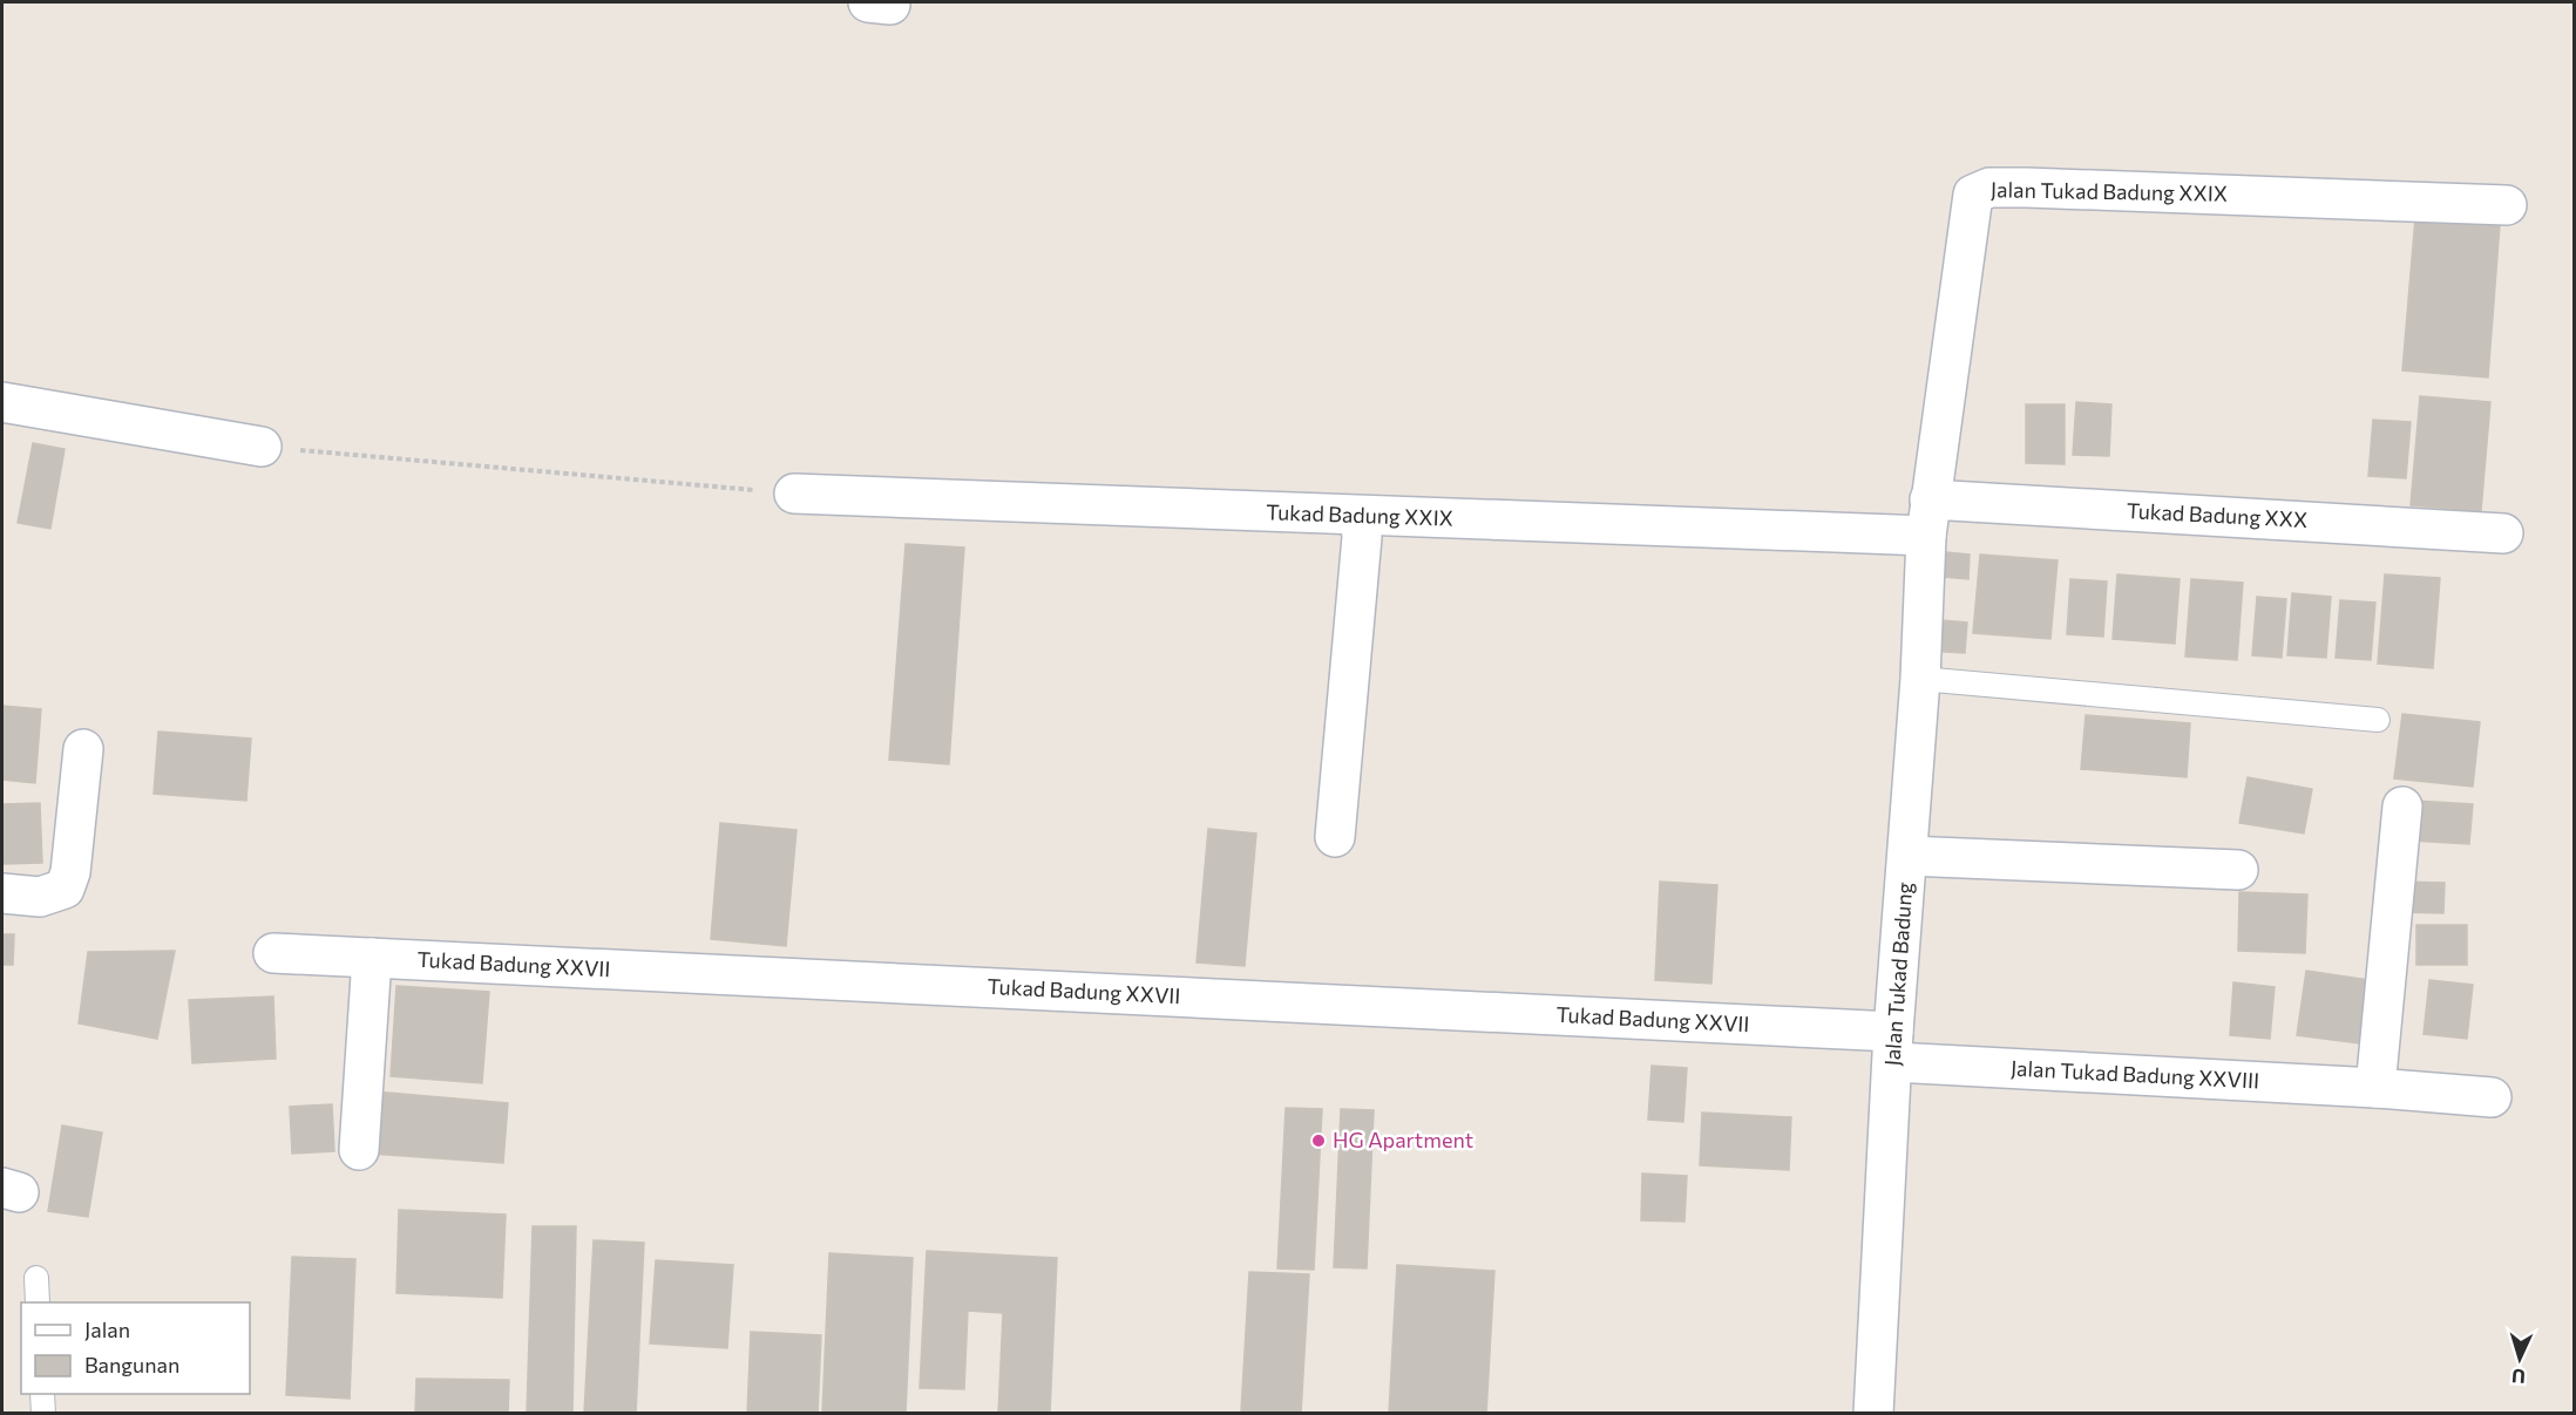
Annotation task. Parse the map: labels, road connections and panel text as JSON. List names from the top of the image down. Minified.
{"streets":{"street":["Jalan Tukad Badung XXIX","Tukad Badung XXIX","Tukad Badung XXX","Tukad Badung XXVII","Jalan Tukad Badung","Jalan Tukad Badung XXVIII"]},"crossings":[["Jalan Tukad Badung XXIX","Tukad Badung XXIX"],["Jalan Tukad Badung XXIX","Tukad Badung XXX"],["Jalan Tukad Badung XXIX","Jalan Tukad Badung"],["Tukad Badung XXIX","Tukad Badung XXX"],["Tukad Badung XXIX","Jalan Tukad Badung"],["Tukad Badung XXX","Jalan Tukad Badung"],["Tukad Badung XXVII","Jalan Tukad Badung"],["Tukad Badung XXVII","Jalan Tukad Badung XXVIII"],["Jalan Tukad Badung","Jalan Tukad Badung XXVIII"]],"places":["HG Apartment"],"legend":["Jalan","Bangunan"],"north":"bottom"}
